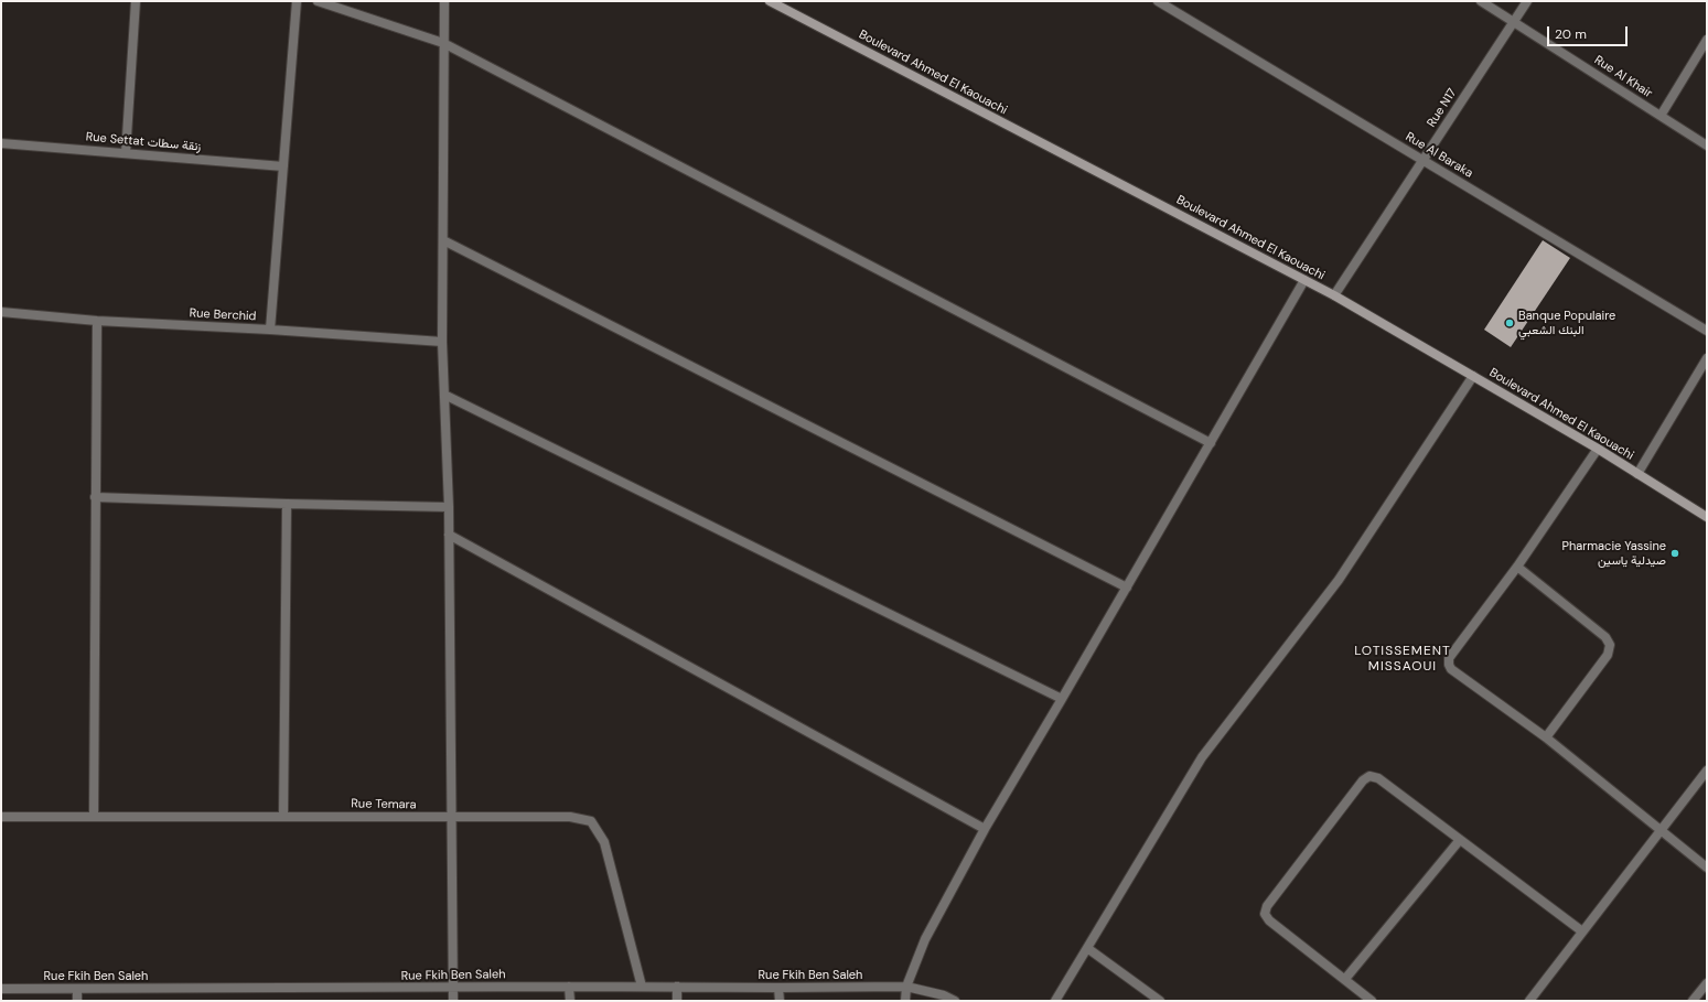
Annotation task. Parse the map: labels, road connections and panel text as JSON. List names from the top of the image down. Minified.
{"streets":{"street":["Boulevard Ahmed El Kaouachi","Rue Al Khair","Rue N17","Rue Settat زنقة سطات","Rue Al Baraka","Rue Berchid","Rue Temara","Rue Fkih Ben Saleh"]},"crossings":[["Boulevard Ahmed El Kaouachi","Rue N17"],["Rue Al Khair","Rue N17"],["Rue N17","Rue Al Baraka"],["Rue Temara","Rue Fkih Ben Saleh"]],"districts":["LOTISSEMENT MISSAOUI"],"places":["Banque Populaire البنك الشعبي","Pharmacie Yassine صيدلية ياسين"],"scale_bar":"20 m"}
